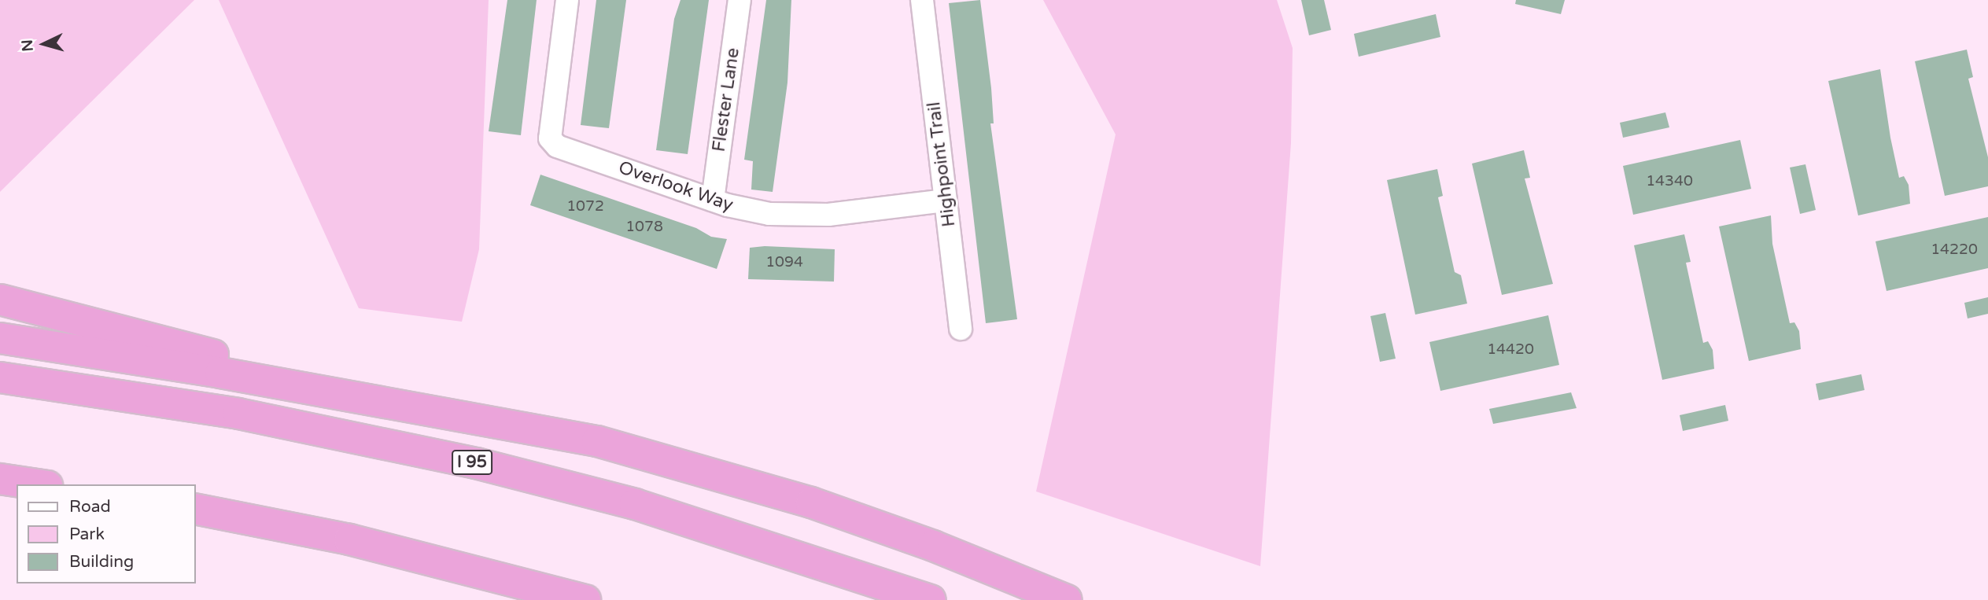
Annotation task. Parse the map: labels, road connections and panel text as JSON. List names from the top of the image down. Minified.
{"streets":{"highway":["I 95"],"street":["Flester Lane","Highpoint Trail","Overlook Way"]},"crossings":[["Flester Lane","Overlook Way"],["Highpoint Trail","Overlook Way"]],"house_numbers":["14340","1072","1078","14220","1094","14420"],"legend":["Road","Park","Building"],"north":"left"}
